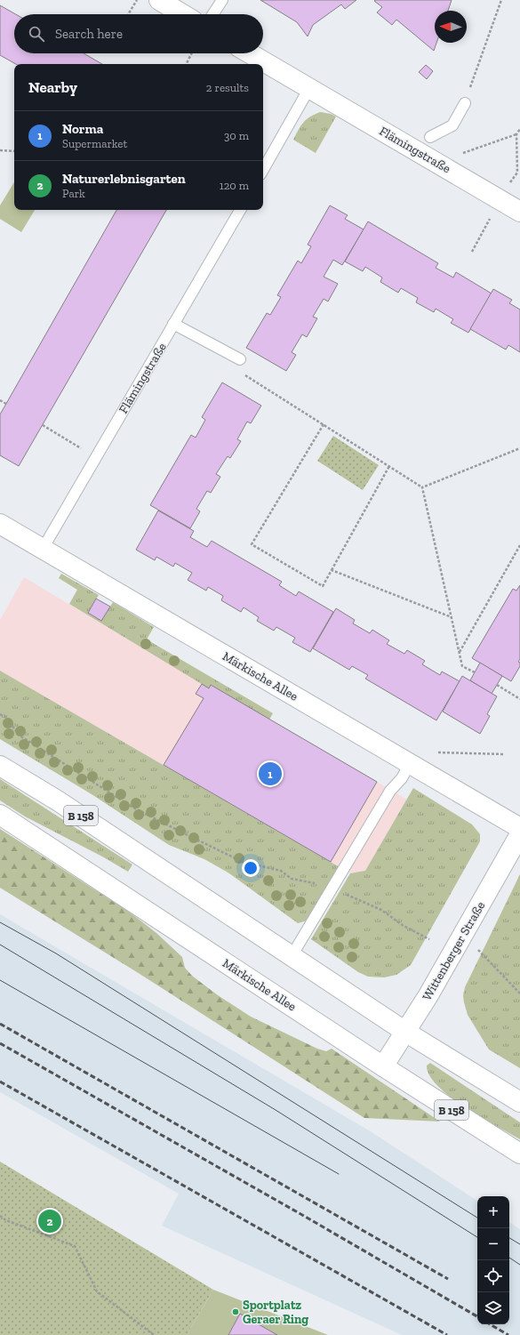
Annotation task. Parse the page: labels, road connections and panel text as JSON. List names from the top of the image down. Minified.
{"streets":{"street":["Flämingstraße","Märkische Allee","B 158","Wittenberger Straße"]},"crossings":[["Flämingstraße","Märkische Allee"],["Märkische Allee","Wittenberger Straße"],["B 158","Wittenberger Straße"]],"places":["Sportplatz Geraer Ring"],"north":"left","page":{"search":"Search here","heading":["Nearby","2 results"],"list":[{"mark":"1","name":"Norma","note":"Supermarket","value":"30 m"},{"mark":"2","name":"Naturerlebnisgarten","note":"Park","value":"120 m"}],"pins":["1","2"],"map_buttons":["+","−"]}}
